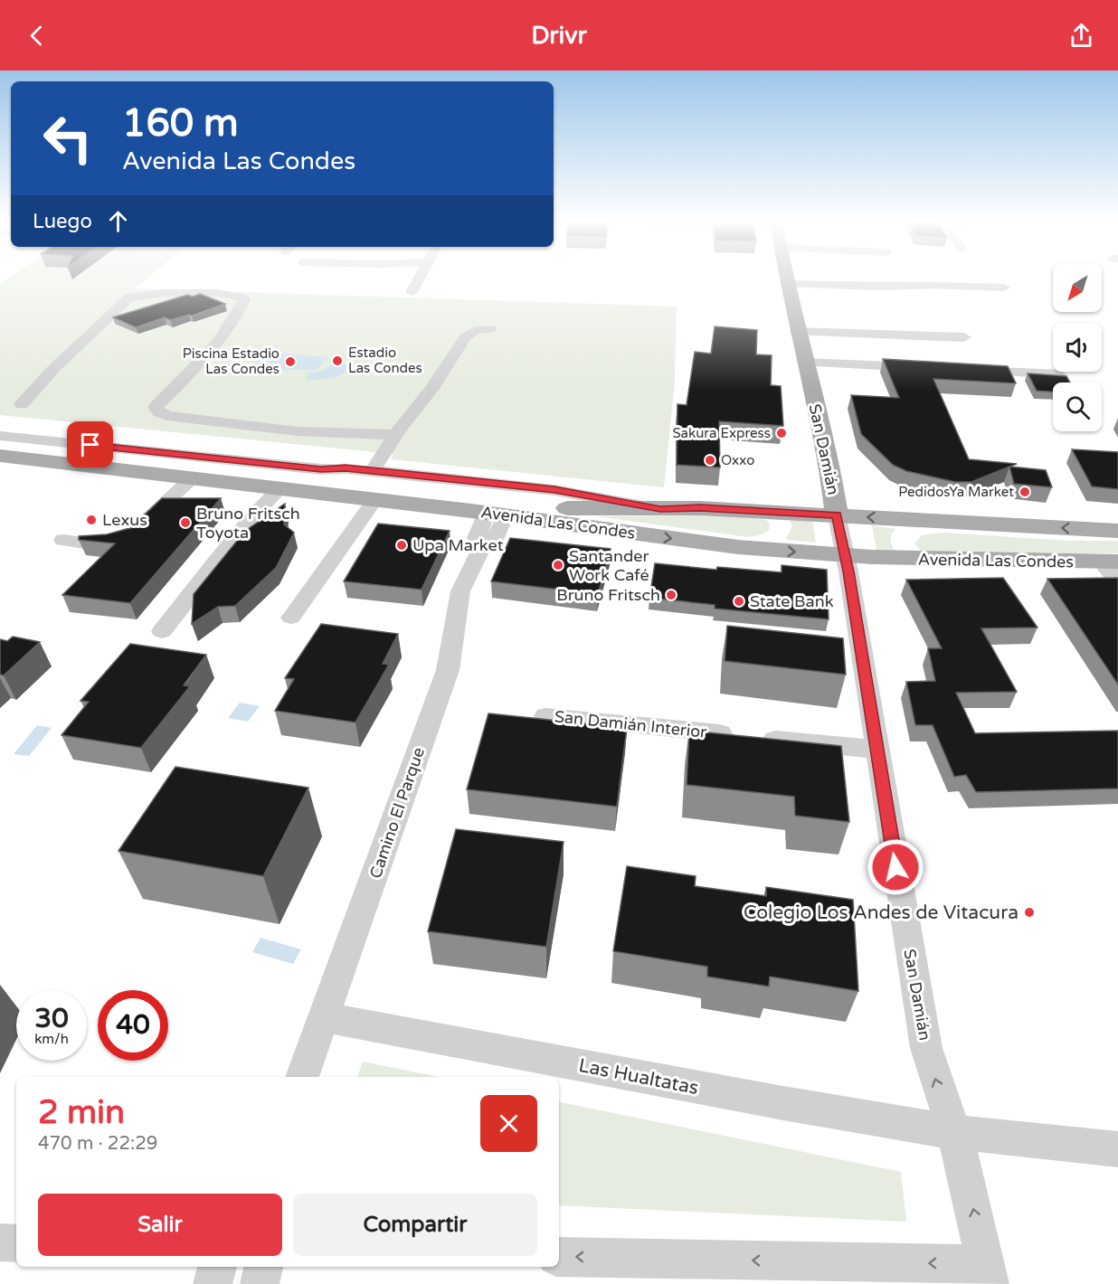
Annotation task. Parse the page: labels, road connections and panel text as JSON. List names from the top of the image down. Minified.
{"streets":{"main road":["San Damián","Avenida Las Condes"],"street":["San Damián Interior","Camino El Parque","Las Hualtatas"]},"crossings":[["San Damián","Avenida Las Condes"],["San Damián","San Damián Interior"],["San Damián","Las Hualtatas"],["Avenida Las Condes","Camino El Parque"],["Camino El Parque","Las Hualtatas"]],"one_way":["San Damián"],"places":["Estadio Las Condes","Piscina Estadio Las Condes","Sakura Express","Oxxo","PedidosYa Market","Lexus","Bruno Fritsch Toyota","Upa Market","Santander Work Café","Bruno Fritsch","State Bank","Colegio Los Andes de Vitacura"],"north":"bottom left","page":{"header":"Drivr","turn":["160 m","Avenida Las Condes"],"then":"Luego","speed":"30 km/h","limit":"40","heading":["2 min","470 m · 22:29"],"buttons":["Salir","Compartir"]}}
